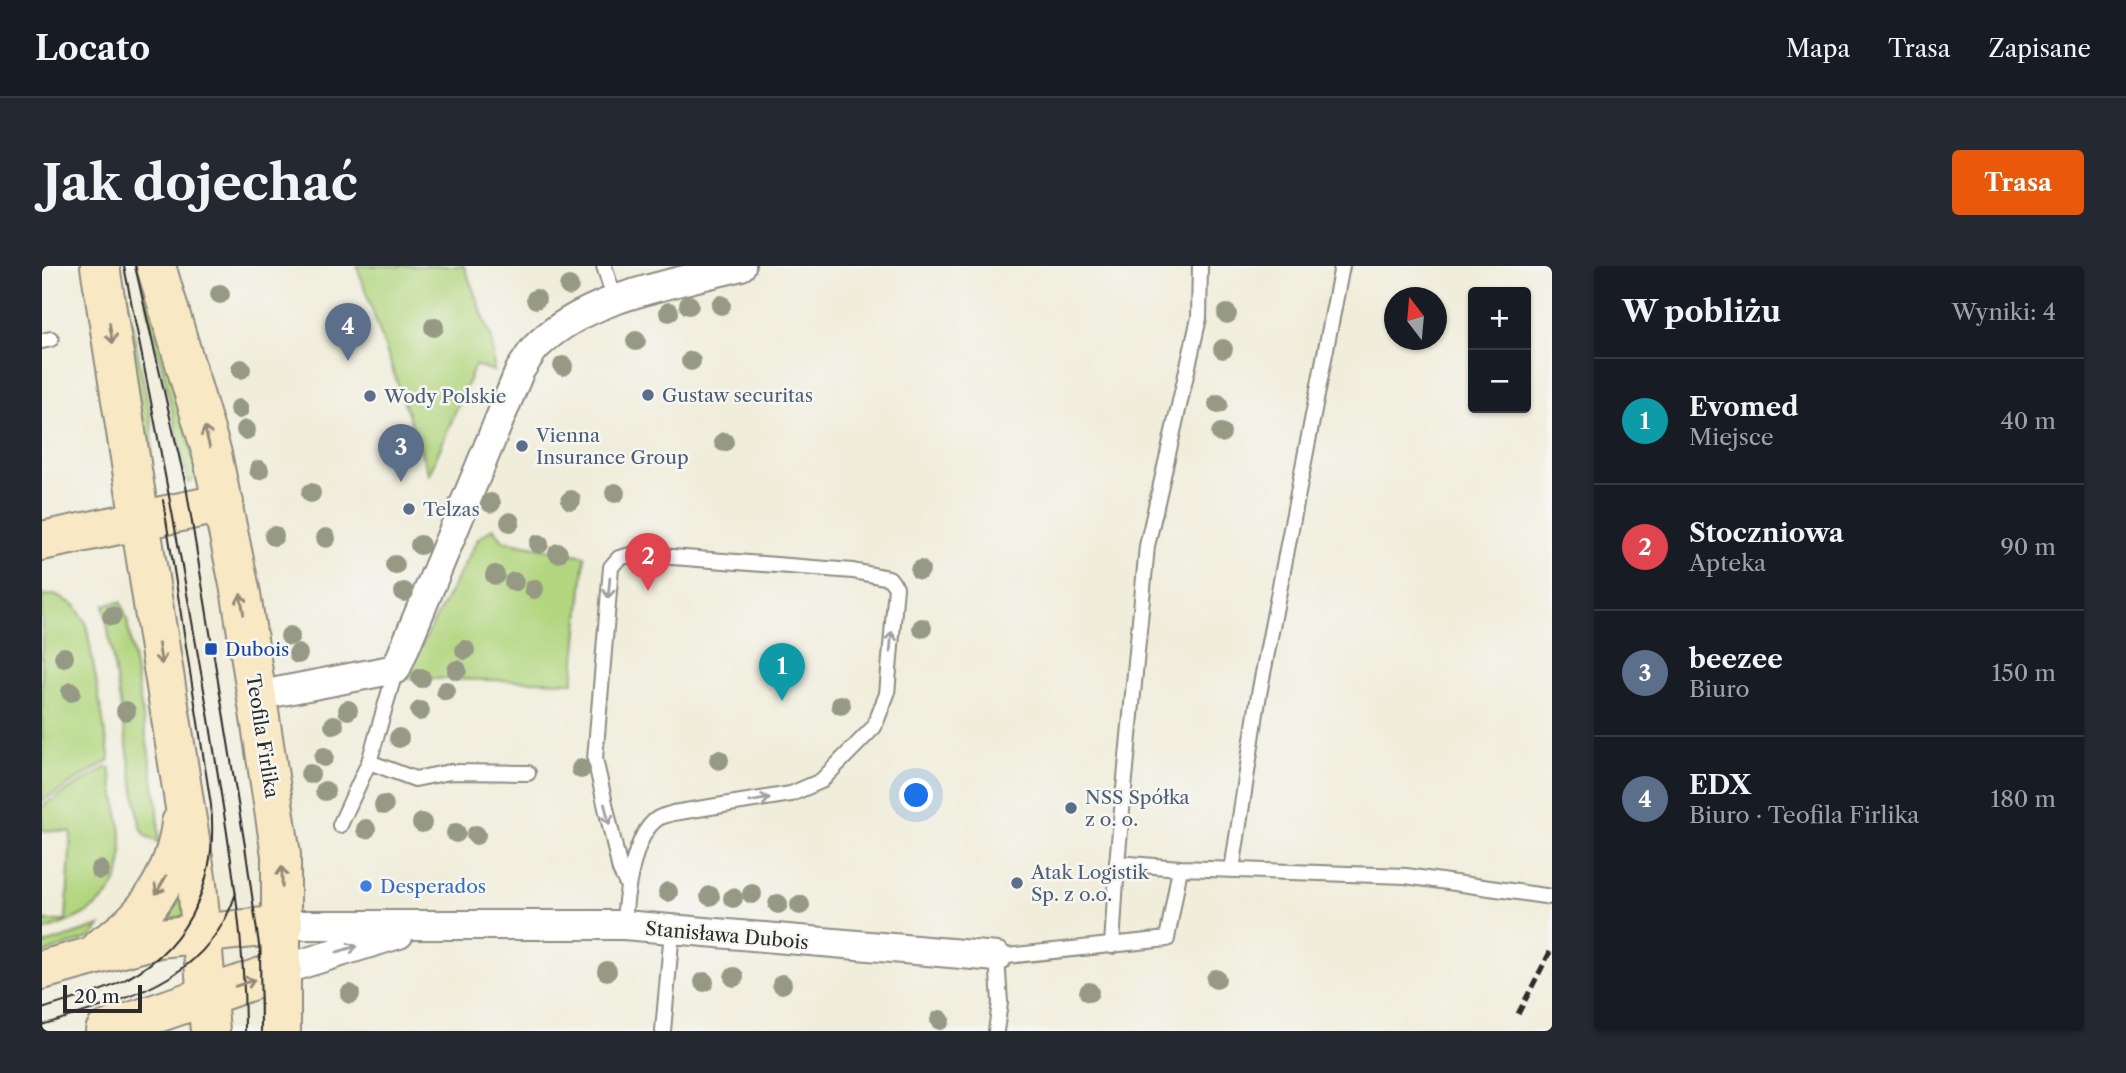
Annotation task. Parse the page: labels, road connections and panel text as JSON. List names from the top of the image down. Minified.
{"streets":{"street":["Teofila Firlika","Stanisława Dubois"]},"crossings":[["Teofila Firlika","Stanisława Dubois"]],"places":{"other":["Gustaw securitas","Wody Polskie","Vienna Insurance Group","Telzas","NSS Spółka z o. o.","Atak Logistik Sp. z o.o.","Desperados"],"transit":["Dubois"]},"scale_bar":"20 m","north":"top","page":{"header":"Locato","nav":["Mapa","Trasa","Zapisane"],"buttons":"Trasa","title":"Jak dojechać","heading":["W pobliżu","Wyniki: 4"],"map_buttons":["+","−"],"pins":["4","3","2","1"],"list":[{"mark":"1","name":"Evomed","note":"Miejsce","value":"40 m"},{"mark":"2","name":"Stoczniowa","note":"Apteka","value":"90 m"},{"mark":"3","name":"beezee","note":"Biuro","value":"150 m"},{"mark":"4","name":"EDX","note":"Biuro · Teofila Firlika","value":"180 m"}],"scale":"20 m"}}
